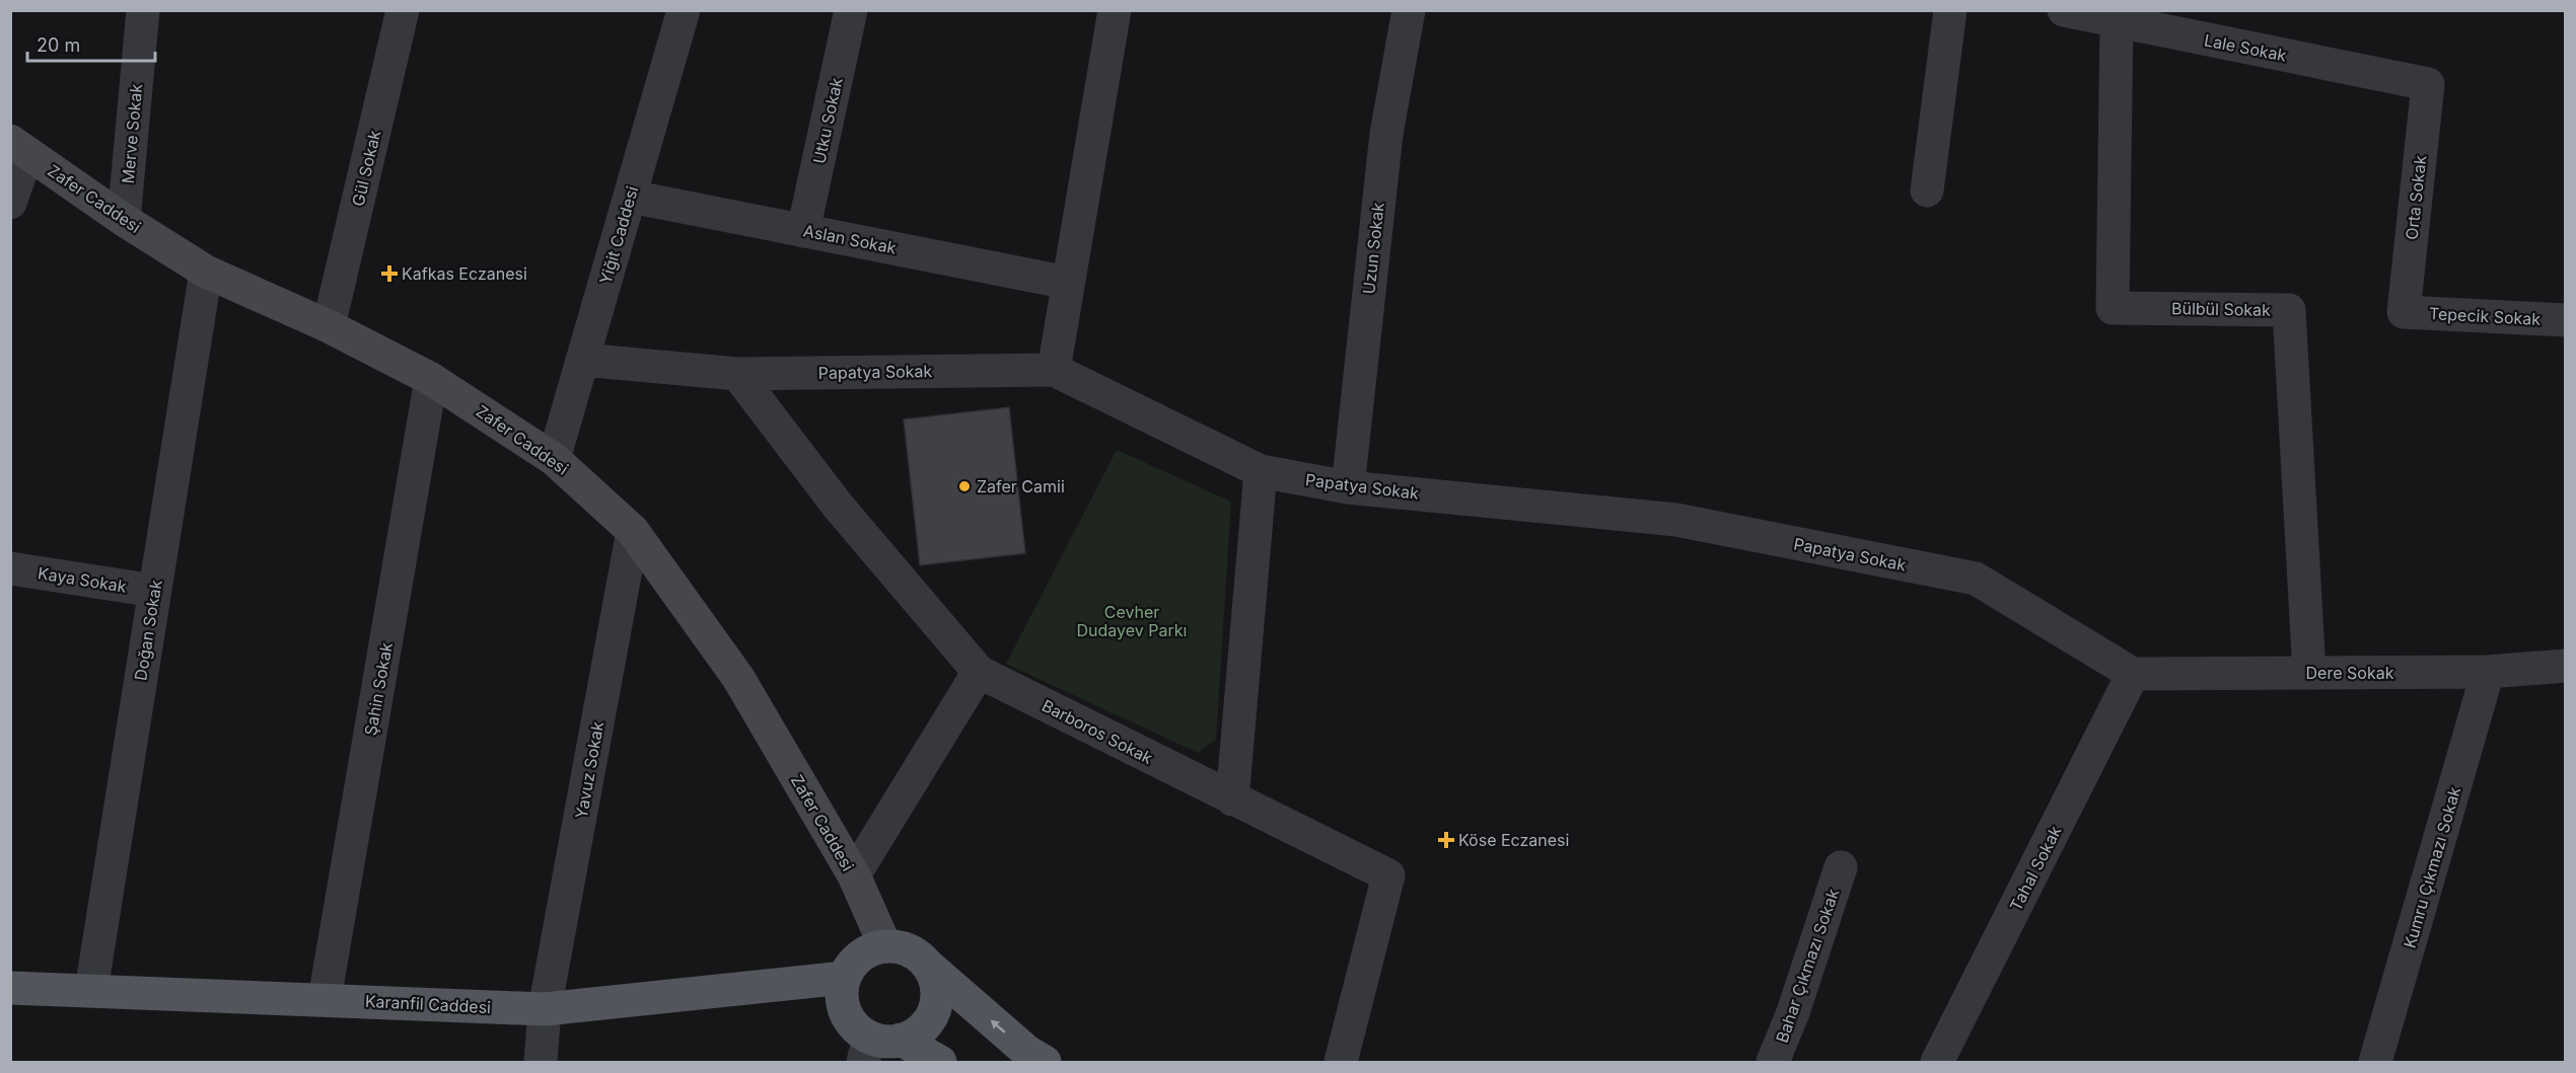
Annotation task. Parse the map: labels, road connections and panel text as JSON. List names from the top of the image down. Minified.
{"streets":{"main road":["Zafer Caddesi","Karanfil Caddesi"],"street":["Lale Sokak","Utku Sokak","Merve Sokak","Gül Sokak","Orta Sokak","Yiğit Caddesi","Aslan Sokak","Uzun Sokak","Bülbül Sokak","Tepecik Sokak","Papatya Sokak","Kaya Sokak","Doğan Sokak","Dere Sokak","Şahin Sokak","Barboros Sokak","Yavuz Sokak","Kumru Çıkmazı Sokak","Tahal Sokak","Bahar Çıkmazı Sokak"]},"crossings":[["Lale Sokak","Orta Sokak"],["Lale Sokak","Bülbül Sokak"],["Utku Sokak","Aslan Sokak"],["Merve Sokak","Zafer Caddesi"],["Gül Sokak","Zafer Caddesi"],["Orta Sokak","Tepecik Sokak"],["Zafer Caddesi","Yiğit Caddesi"],["Zafer Caddesi","Doğan Sokak"],["Zafer Caddesi","Şahin Sokak"],["Zafer Caddesi","Yavuz Sokak"],["Zafer Caddesi","Karanfil Caddesi"],["Yiğit Caddesi","Aslan Sokak"],["Yiğit Caddesi","Papatya Sokak"],["Uzun Sokak","Papatya Sokak"],["Bülbül Sokak","Dere Sokak"],["Papatya Sokak","Dere Sokak"],["Papatya Sokak","Barboros Sokak"],["Papatya Sokak","Tahal Sokak"],["Kaya Sokak","Doğan Sokak"],["Doğan Sokak","Karanfil Caddesi"],["Dere Sokak","Kumru Çıkmazı Sokak"],["Dere Sokak","Tahal Sokak"],["Şahin Sokak","Karanfil Caddesi"],["Yavuz Sokak","Karanfil Caddesi"]],"parks":["Cevher Dudayev Parkı"],"places":{"health":["Kafkas Eczanesi","Köse Eczanesi"],"other":["Zafer Camii"]},"scale_bar":"20 m"}
